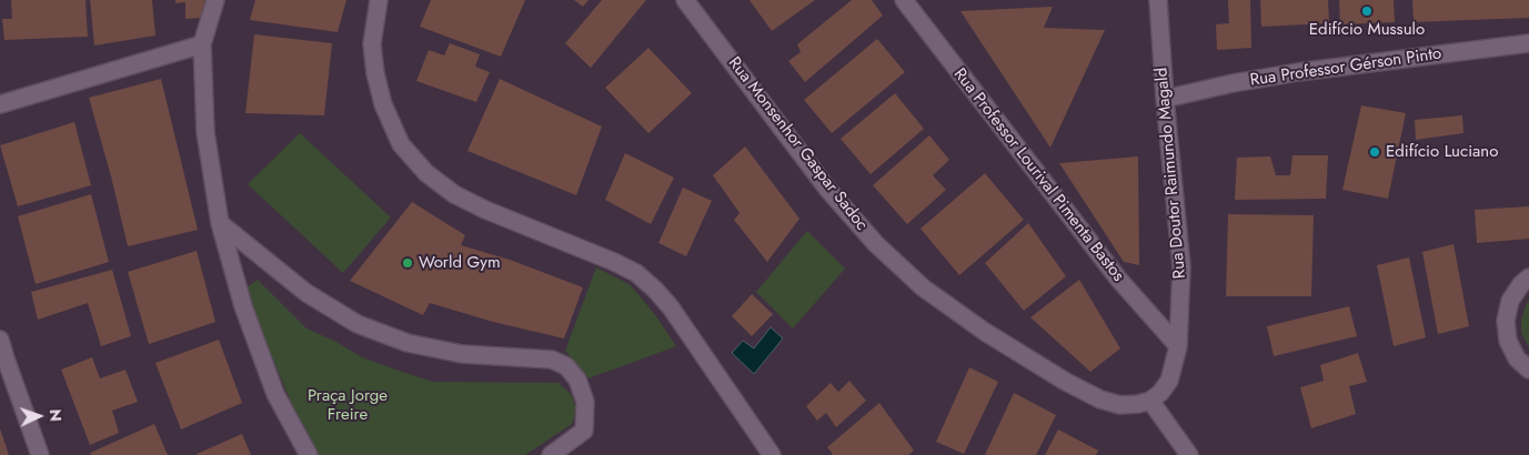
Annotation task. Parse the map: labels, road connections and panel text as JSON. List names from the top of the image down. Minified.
{"streets":{"street":["Rua Professor Gérson Pinto","Rua Monsenhor Gaspar Sadoc","Rua Doutor Raimundo Magald","Rua Professor Lourival Pimenta Bastos"]},"crossings":[["Rua Professor Gérson Pinto","Rua Doutor Raimundo Magald"],["Rua Doutor Raimundo Magald","Rua Professor Lourival Pimenta Bastos"]],"parks":["Praça Jorge Freire"],"places":["Edifício Mussulo","Edifício Luciano","World Gym"],"north":"right"}
